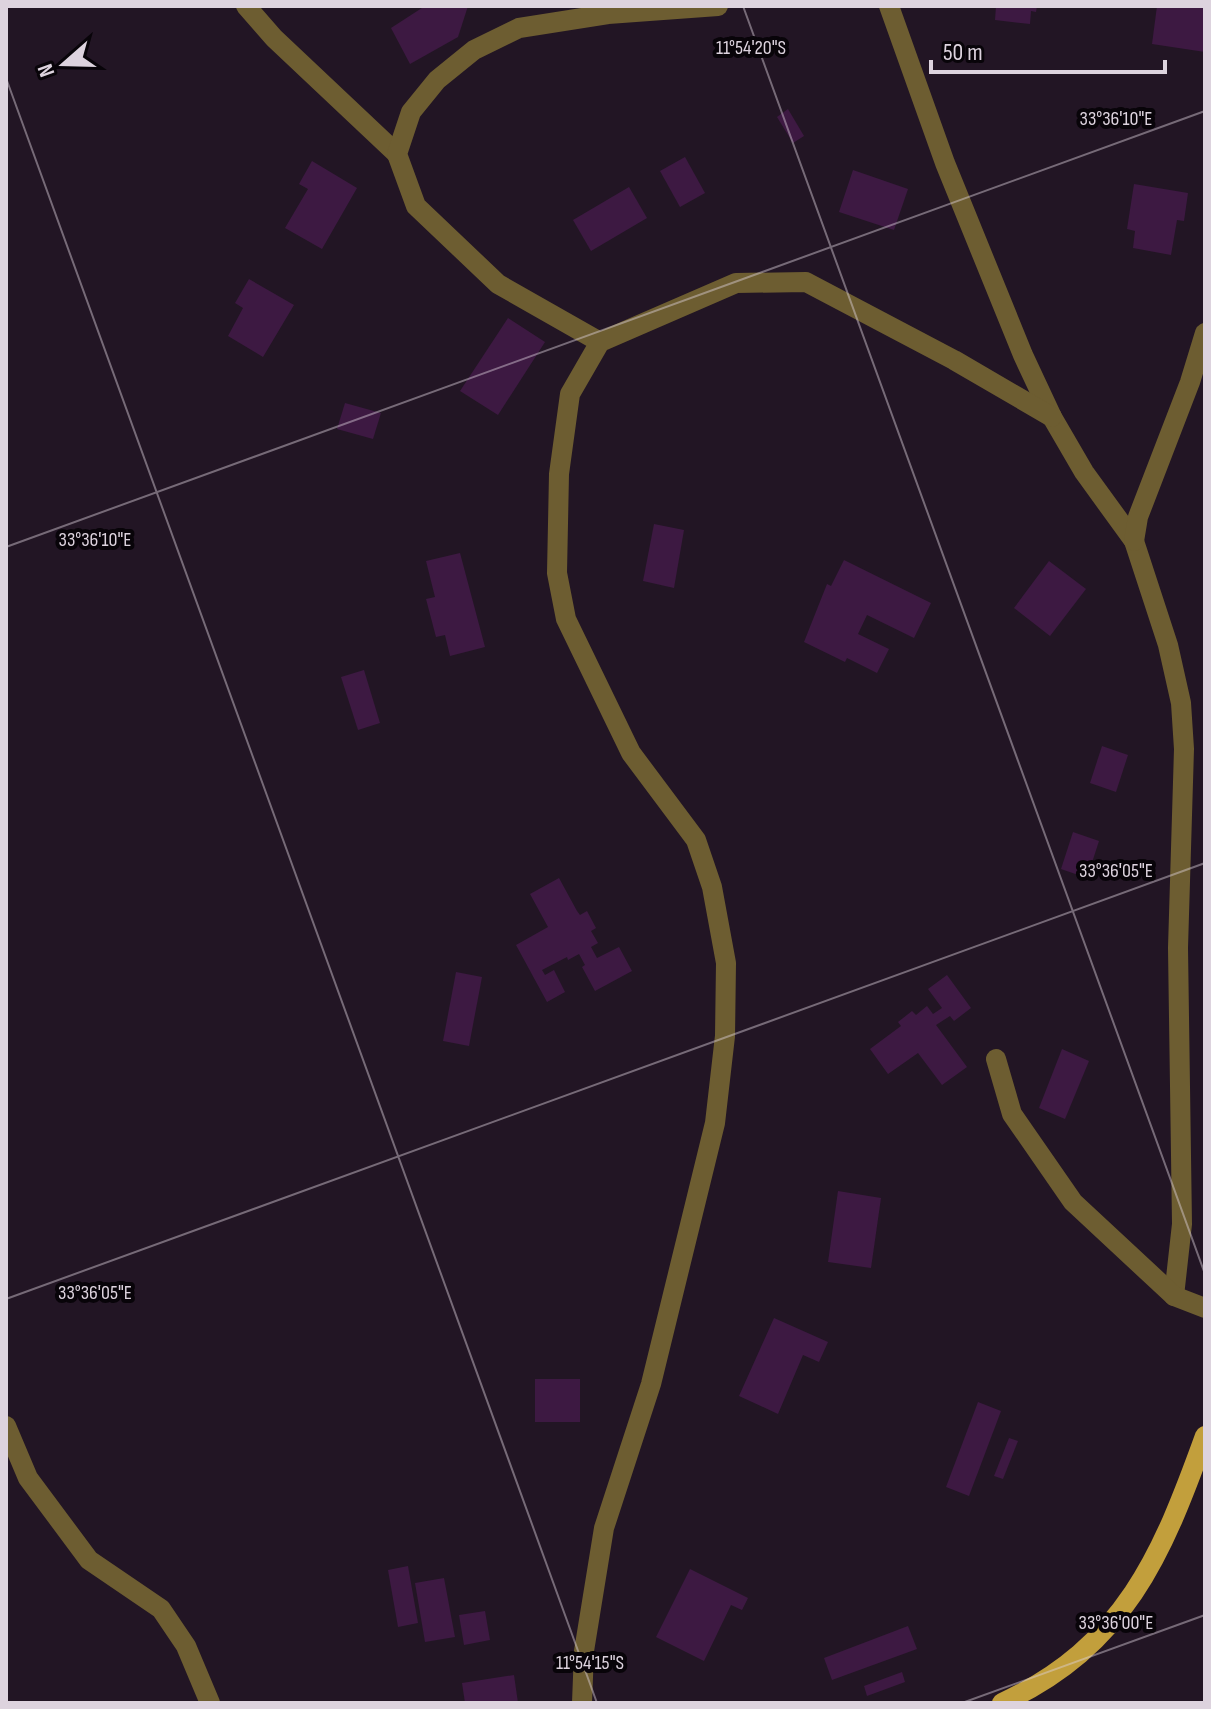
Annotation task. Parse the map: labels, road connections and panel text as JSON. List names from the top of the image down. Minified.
{"scale_bar":"50 m","north":"left","coordinates":["11°54'20\"S","33°36'10\"E","33°36'05\"E","33°36'00\"E","11°54'15\"S"]}
